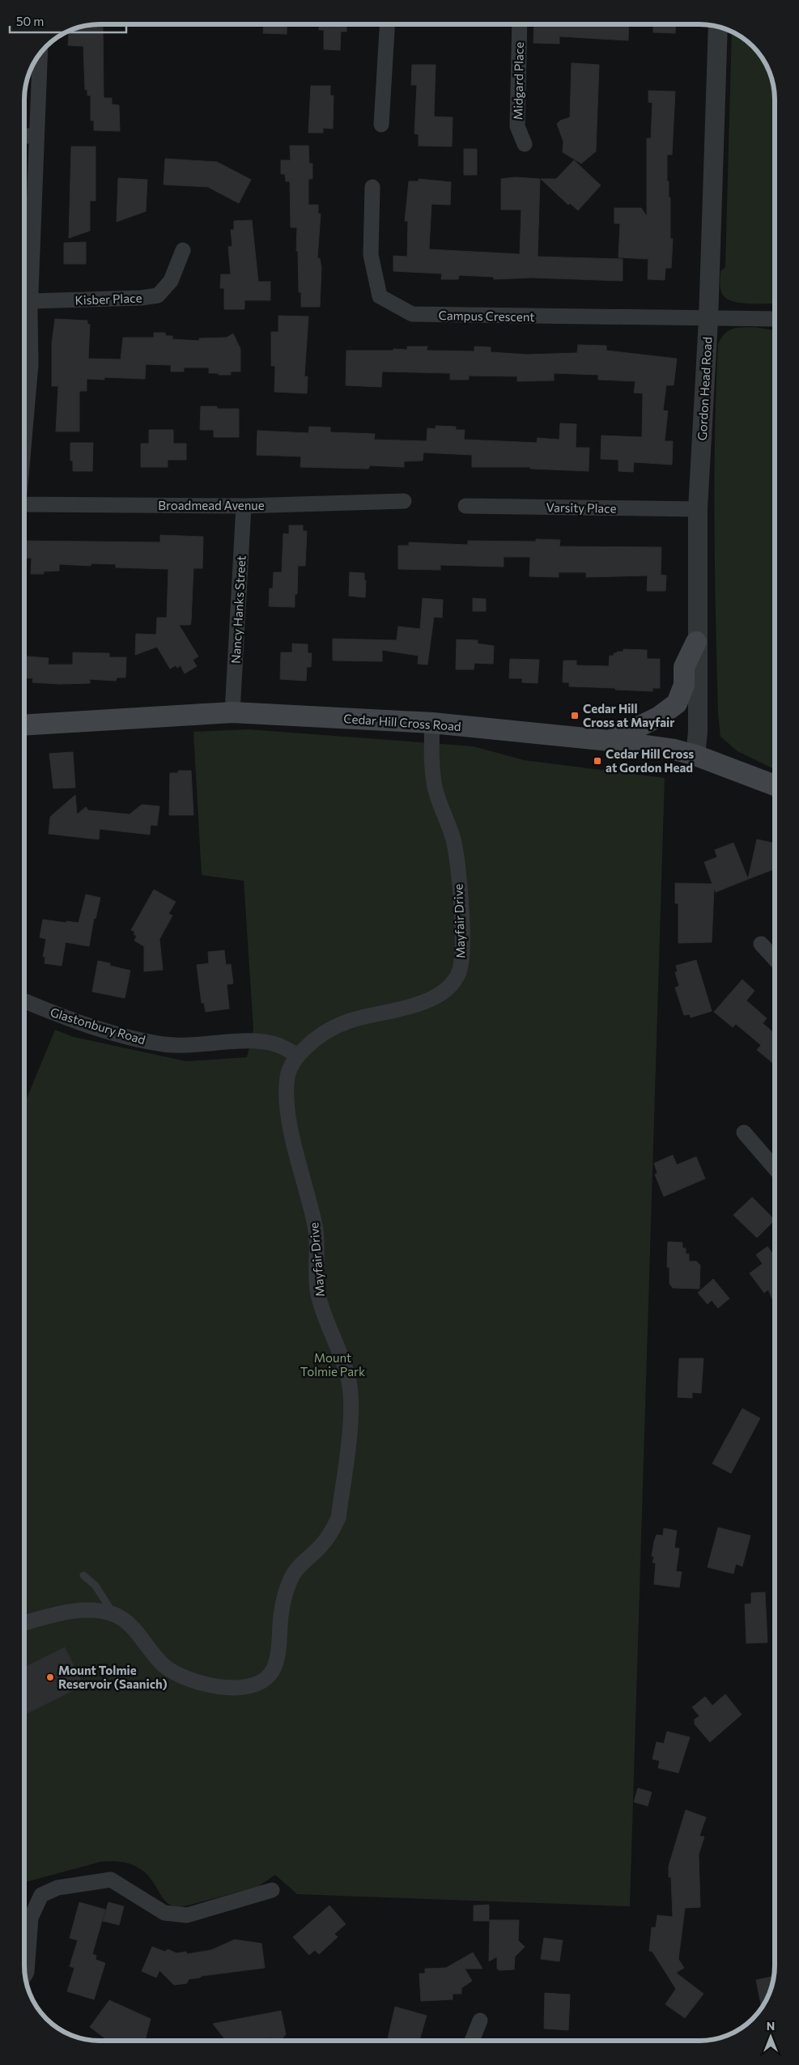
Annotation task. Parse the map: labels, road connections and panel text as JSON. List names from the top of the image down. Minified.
{"streets":{"main road":["Cedar Hill Cross Road"],"street":["Midgard Place","Kisber Place","Campus Crescent","Gordon Head Road","Broadmead Avenue","Varsity Place","Nancy Hanks Street","Mayfair Drive","Glastonbury Road"]},"crossings":[["Campus Crescent","Gordon Head Road"],["Gordon Head Road","Varsity Place"],["Gordon Head Road","Cedar Hill Cross Road"],["Broadmead Avenue","Nancy Hanks Street"],["Nancy Hanks Street","Cedar Hill Cross Road"],["Cedar Hill Cross Road","Mayfair Drive"],["Mayfair Drive","Glastonbury Road"]],"parks":["Mount Tolmie Park"],"places":{"transit":["Cedar Hill Cross at Mayfair","Cedar Hill Cross at Gordon Head"],"other":["Mount Tolmie Reservoir (Saanich)"]},"scale_bar":"50 m","north":"top"}
